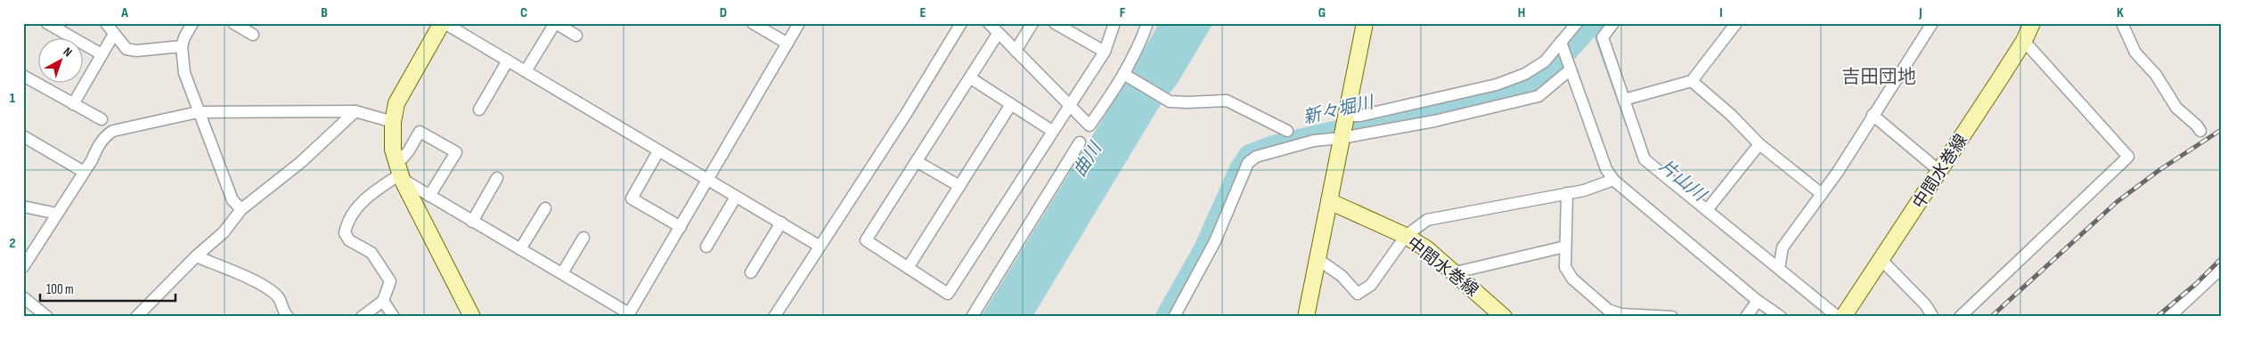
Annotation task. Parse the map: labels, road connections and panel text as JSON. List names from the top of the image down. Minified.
{"streets":{"main road":["中間水巻線"]},"districts":["吉田団地"],"water":["新々堀川","曲川","片山川"],"scale_bar":"100 m","north":"top right","grid":{"columns":["A","B","C","D","E","F","G","H","I","J","K"],"rows":["1","2"]}}
